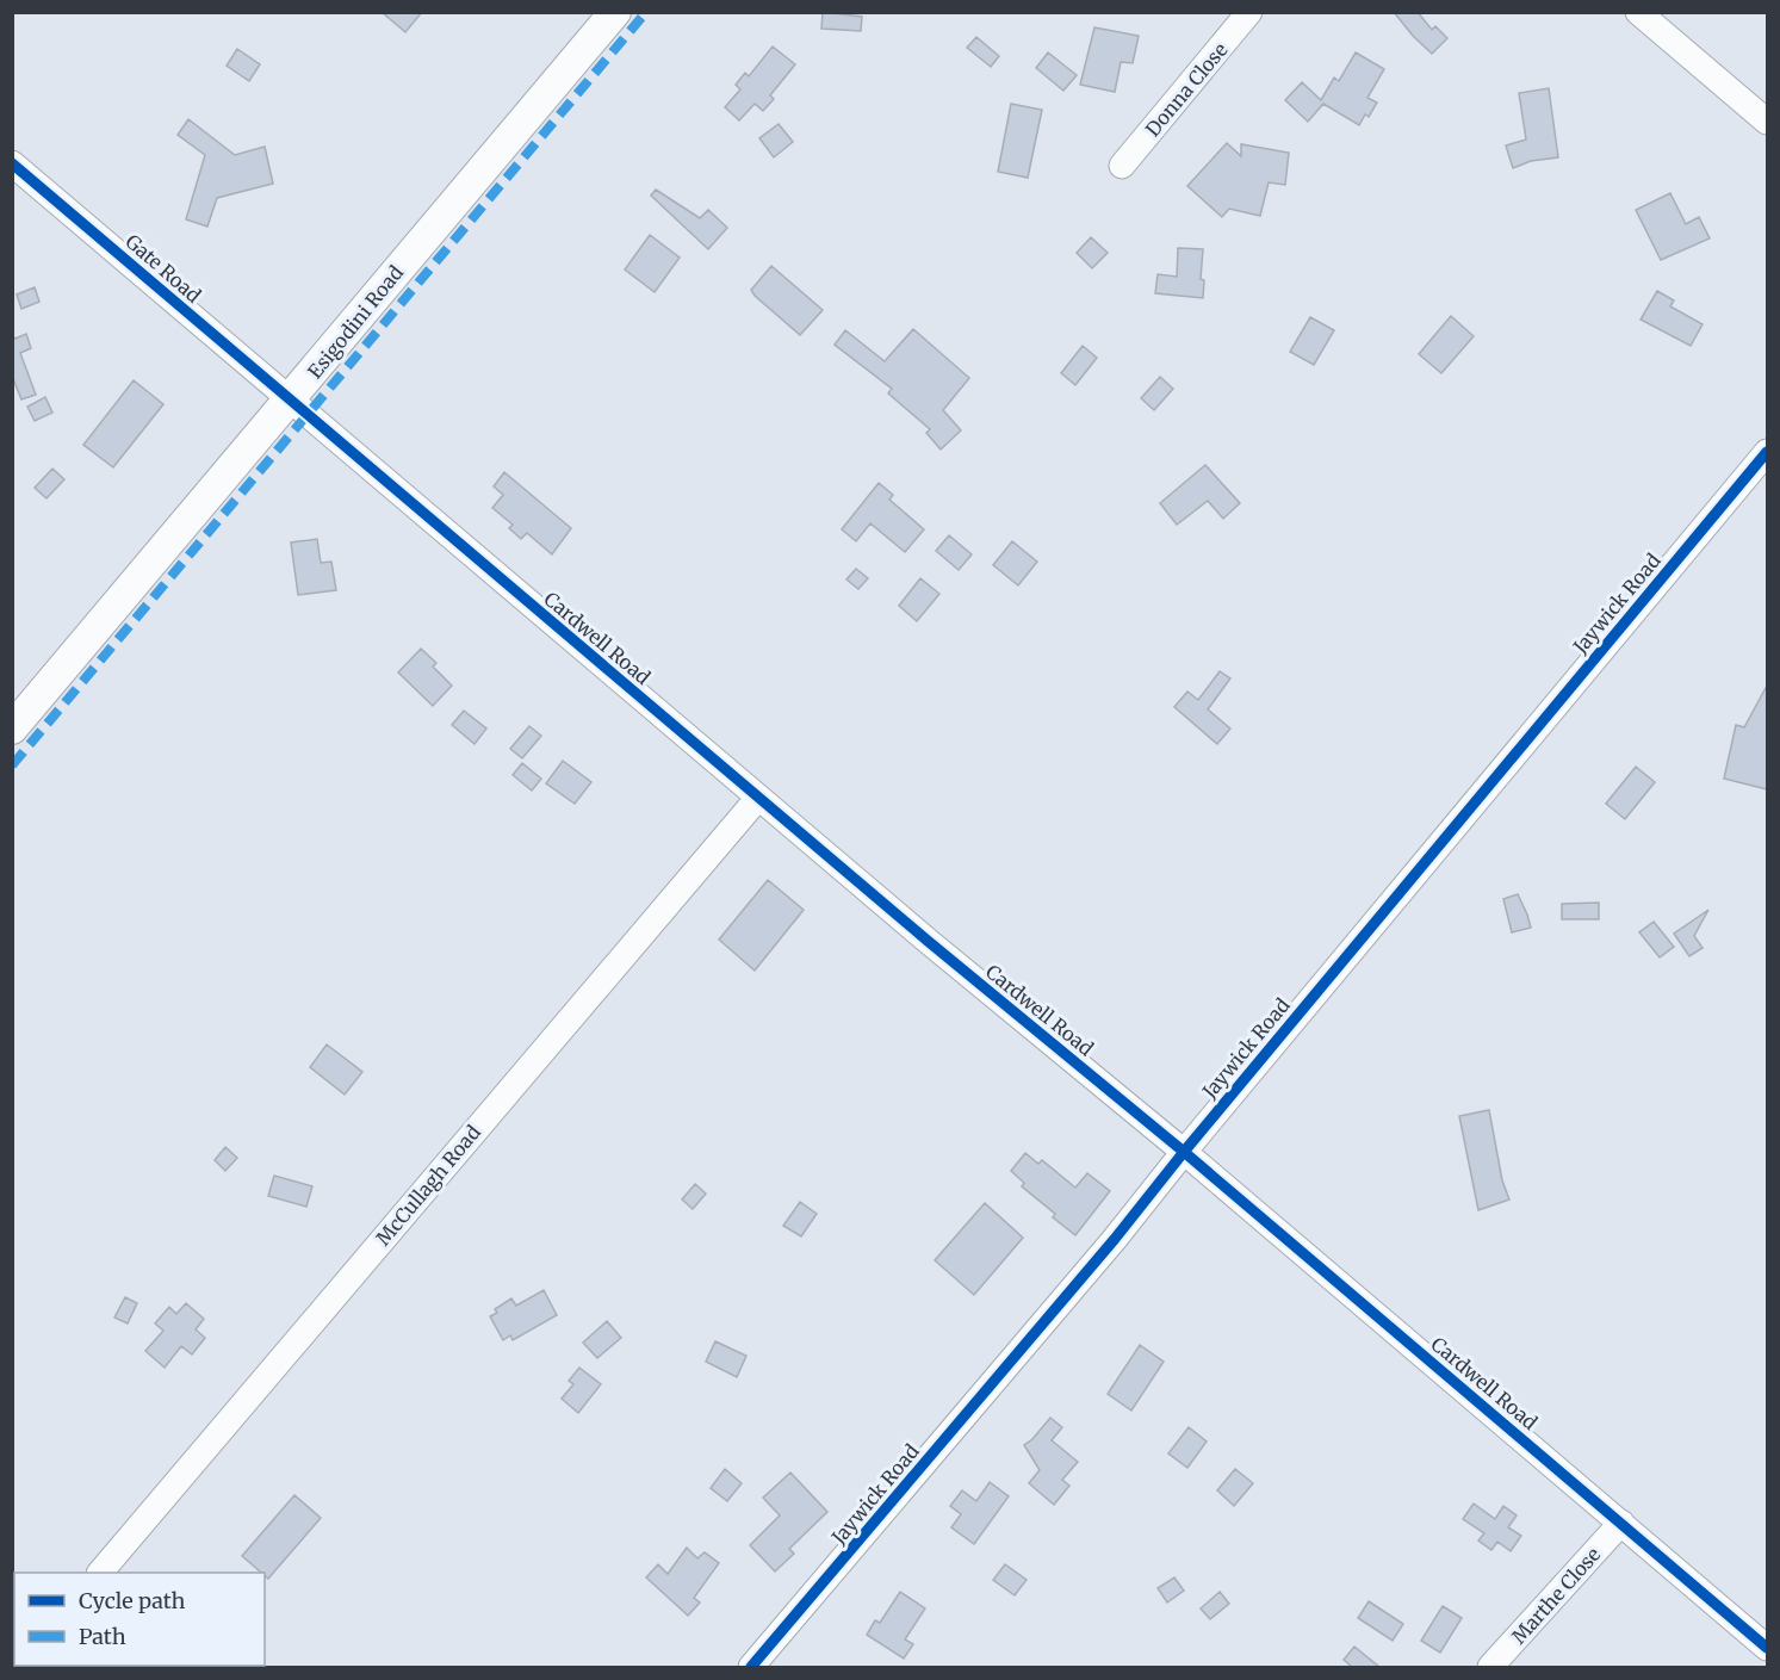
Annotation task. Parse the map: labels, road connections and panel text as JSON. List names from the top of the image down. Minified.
{"streets":{"main road":["Esigodini Road"],"street":["Donna Close","Gate Road","Jaywick Road","Cardwell Road","McCullagh Road","Marthe Close"]},"crossings":[["Gate Road","Esigodini Road"],["Gate Road","Cardwell Road"],["Esigodini Road","Cardwell Road"],["Jaywick Road","Cardwell Road"],["Cardwell Road","McCullagh Road"],["Cardwell Road","Marthe Close"]],"legend":["Cycle path","Path"]}
